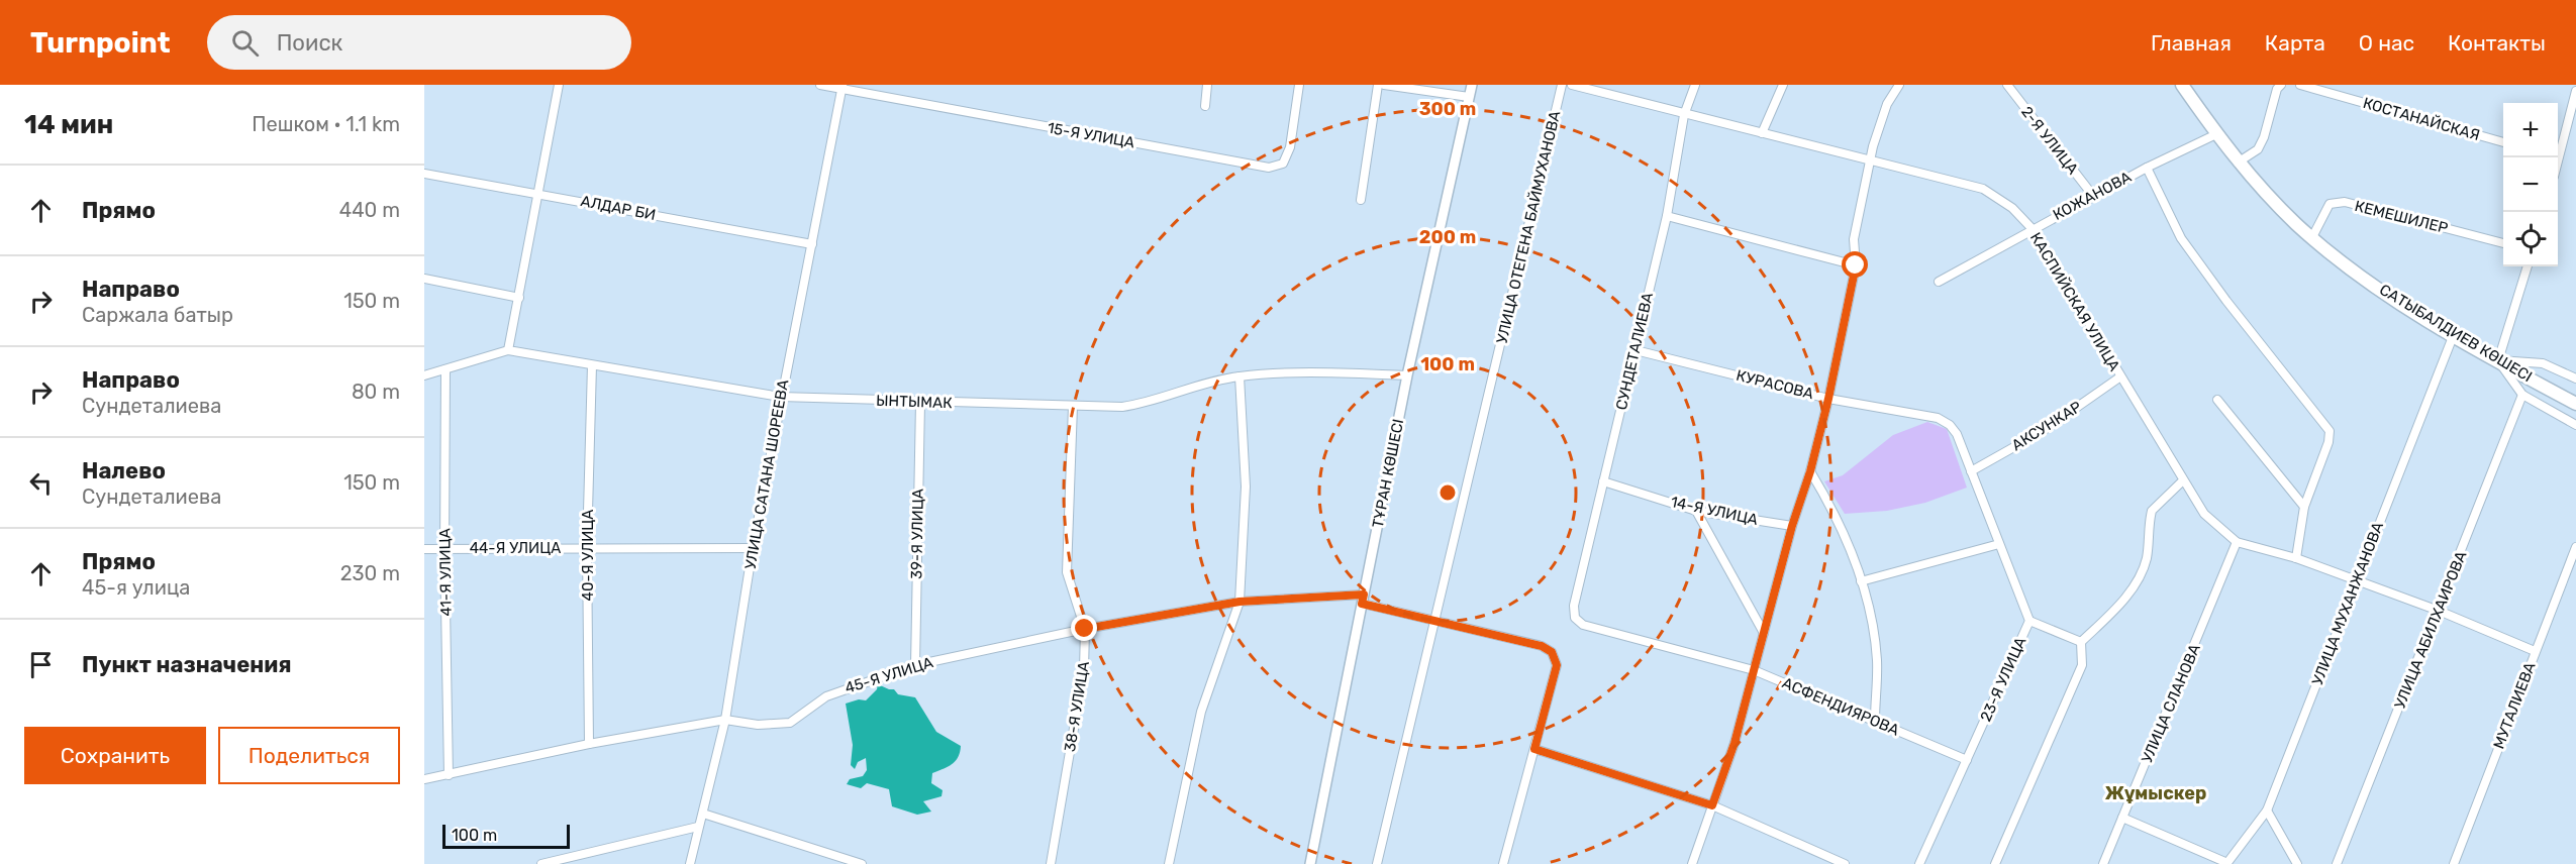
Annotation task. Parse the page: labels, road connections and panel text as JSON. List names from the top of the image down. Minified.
{"streets":{"main road":["САТЫБАЛДИЕВ КӨШЕСІ"],"street":["КОСТАНАЙСКАЯ","15-Я УЛИЦА","2-Я УЛИЦА","КОЖАНОВА","АЛДАР БИ","КЕМЕШИЛЕР","УЛИЦА ОТЕГЕНА БАЙМУХАНОВА","КАСПИЙСКАЯ УЛИЦА","СУНДЕТАЛИЕВА","КУРАСОВА","ЫНТЫМАК","АКСУНКАР","ТҰРАН КӨШЕСІ","УЛИЦА САТАНА ШОРЕЕВА","14-Я УЛИЦА","39-Я УЛИЦА","44-Я УЛИЦА","40-Я УЛИЦА","41-Я УЛИЦА","УЛИЦА МУХАНЖАНОВА","УЛИЦА АБИЛХАИРОВА","45-Я УЛИЦА","23-Я УЛИЦА","УЛИЦА СЛАНОВА","МУТАЛИЕВА","38-Я УЛИЦА","АСФЕНДИЯРОВА"]},"crossings":[["15-Я УЛИЦА","УЛИЦА САТАНА ШОРЕЕВА"],["2-Я УЛИЦА","КОЖАНОВА"],["КОЖАНОВА","КАСПИЙСКАЯ УЛИЦА"],["КОЖАНОВА","САТЫБАЛДИЕВ КӨШЕСІ"],["АЛДАР БИ","УЛИЦА САТАНА ШОРЕЕВА"],["КЕМЕШИЛЕР","САТЫБАЛДИЕВ КӨШЕСІ"],["КАСПИЙСКАЯ УЛИЦА","СУНДЕТАЛИЕВА"],["КАСПИЙСКАЯ УЛИЦА","АКСУНКАР"],["КАСПИЙСКАЯ УЛИЦА","УЛИЦА МУХАНЖАНОВА"],["КАСПИЙСКАЯ УЛИЦА","УЛИЦА АБИЛХАИРОВА"],["КАСПИЙСКАЯ УЛИЦА","УЛИЦА СЛАНОВА"],["КАСПИЙСКАЯ УЛИЦА","МУТАЛИЕВА"],["САТЫБАЛДИЕВ КӨШЕСІ","УЛИЦА МУХАНЖАНОВА"],["СУНДЕТАЛИЕВА","КУРАСОВА"],["СУНДЕТАЛИЕВА","14-Я УЛИЦА"],["СУНДЕТАЛИЕВА","АСФЕНДИЯРОВА"],["КУРАСОВА","23-Я УЛИЦА"],["ЫНТЫМАК","ТҰРАН КӨШЕСІ"],["ЫНТЫМАК","УЛИЦА САТАНА ШОРЕЕВА"],["ЫНТЫМАК","39-Я УЛИЦА"],["ЫНТЫМАК","40-Я УЛИЦА"],["ЫНТЫМАК","41-Я УЛИЦА"],["ЫНТЫМАК","38-Я УЛИЦА"],["АКСУНКАР","23-Я УЛИЦА"],["ТҰРАН КӨШЕСІ","45-Я УЛИЦА"],["УЛИЦА САТАНА ШОРЕЕВА","44-Я УЛИЦА"],["УЛИЦА САТАНА ШОРЕЕВА","45-Я УЛИЦА"],["39-Я УЛИЦА","45-Я УЛИЦА"],["44-Я УЛИЦА","40-Я УЛИЦА"],["44-Я УЛИЦА","41-Я УЛИЦА"],["40-Я УЛИЦА","45-Я УЛИЦА"],["41-Я УЛИЦА","45-Я УЛИЦА"],["45-Я УЛИЦА","38-Я УЛИЦА"],["23-Я УЛИЦА","АСФЕНДИЯРОВА"]],"districts":["Жұмыскер"],"scale_bar":"100 m","page":{"header":"Turnpoint","search":"Поиск","nav":["Главная","Карта","О нас","Контакты"],"heading":["14 мин","Пешком · 1.1 km"],"map_buttons":["+","−"],"list":[["Прямо","440 m"],["Направо","Саржала батыр","150 m"],["Направо","Сундеталиева","80 m"],["Налево","Сундеталиева","150 m"],["Прямо","45-я улица","230 m"],"Пункт назначения"],"buttons":["Сохранить","Поделиться"],"scale":"100 m"},"rings":["300 m","200 m","100 m"]}
